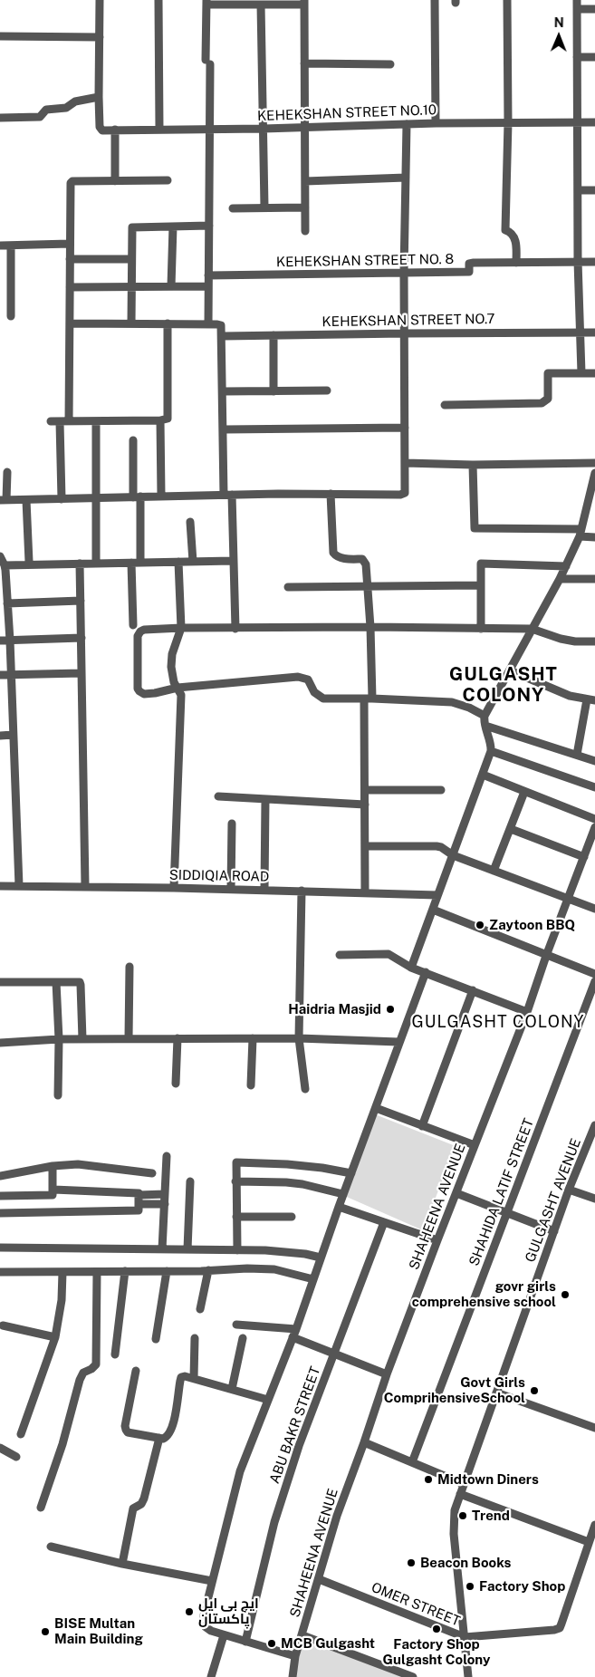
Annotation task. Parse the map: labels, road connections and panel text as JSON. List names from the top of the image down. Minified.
{"streets":{"street":["KEHEKSHAN STREET NO.10","KEHEKSHAN STREET NO. 8","KEHEKSHAN STREET NO.7","SIDDIQIA ROAD","SHAHIDA LATIF STREET","GULGASHT AVENUE","SHAHEENA AVENUE","ABU BAKR STREET","OMER STREET"]},"crossings":[["GULGASHT AVENUE","OMER STREET"],["SHAHEENA AVENUE","OMER STREET"]],"districts":["GULGASHT COLONY","GULGASHT COLONY"],"places":["Zaytoon BBQ","Haidria Masjid","govr girls comprehensive school","Govt Girls ComprihensiveSchool","Midtown Diners","Trend","Beacon Books","Factory Shop","ایچ بی ایل پاکستان","Factory Shop Gulgasht Colony","BISE Multan Main Building","MCB Gulgasht"],"north":"top"}
